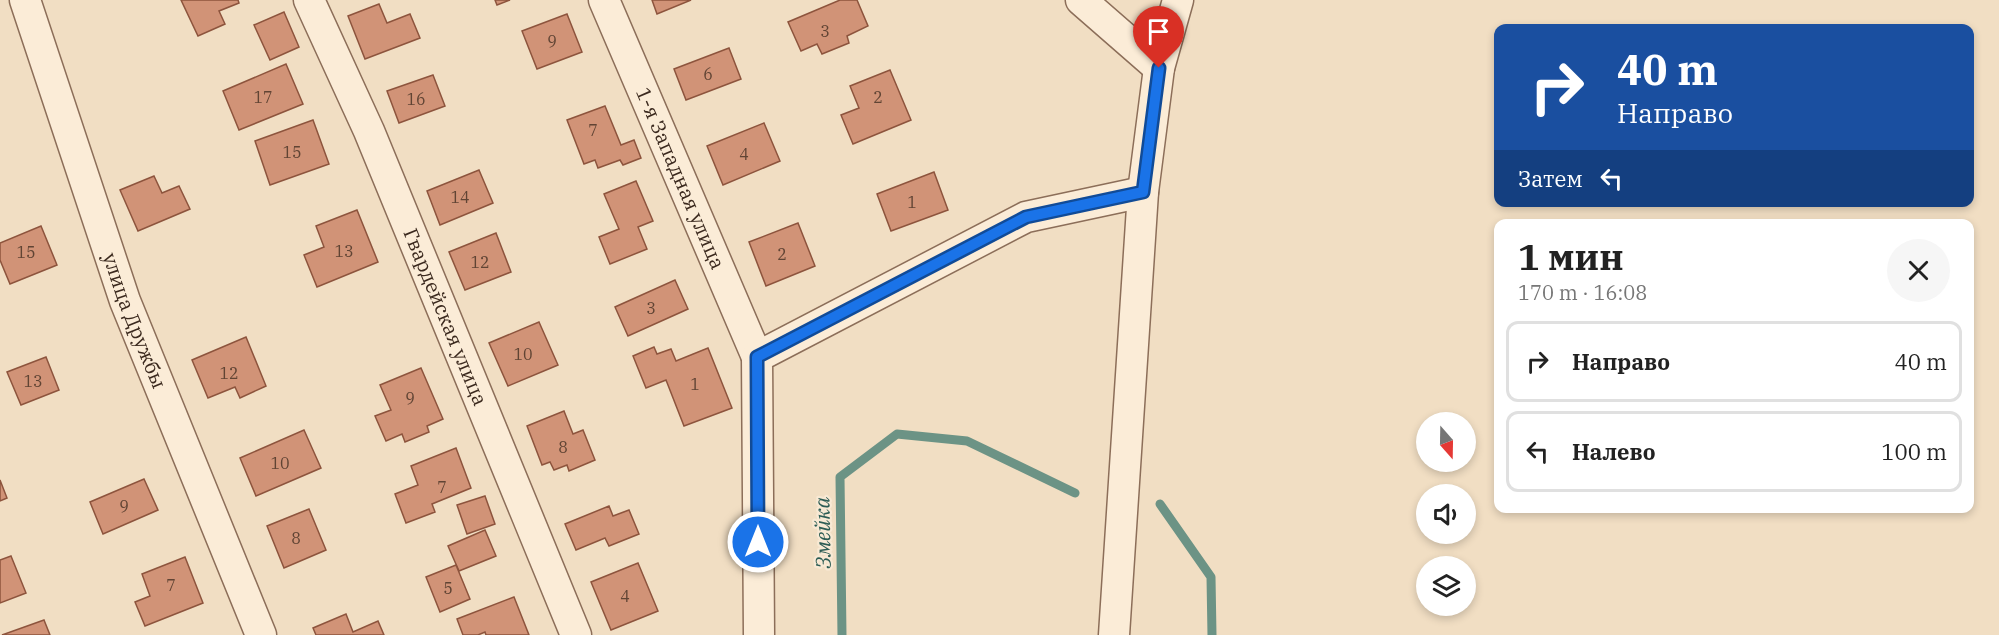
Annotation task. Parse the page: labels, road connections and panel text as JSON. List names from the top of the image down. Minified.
{"streets":{"street":["1-я Западная улица","Гвардейская улица","улица Дружбы"]},"water":["Змейка"],"house_numbers":["3","9","6","17","2","16","7","15","4","14","1","13","15","2","12","3","10","12","13","1","9","8","10","7","9","8","7","5","4"],"north":"bottom","page":{"turn":["40 m","Направо"],"then":"Затем","heading":["1 мин","170 m · 16:08"],"list":[{"name":"Направо","value":"40 m"},{"name":"Налево","value":"100 m"}]}}
